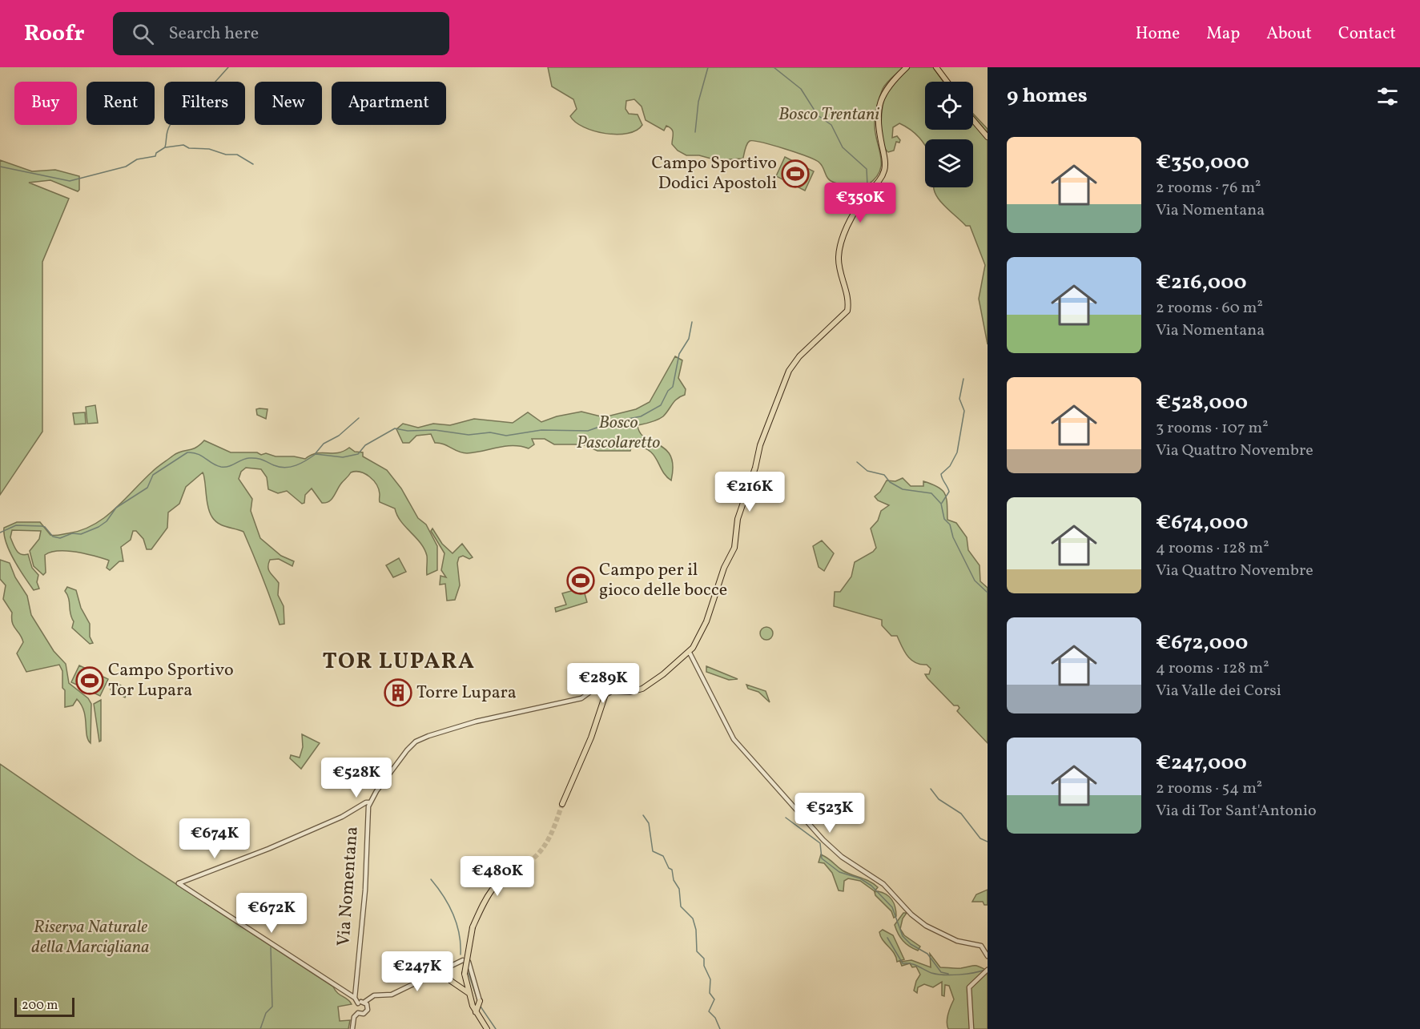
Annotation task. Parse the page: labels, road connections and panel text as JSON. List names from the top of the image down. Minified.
{"streets":{"street":["Via Nomentana"]},"districts":["TOR LUPARA"],"parks":["Bosco Trentani","Bosco Pascolaretto","Riserva Naturale della Marcigliana"],"places":{"sports":["Campo Sportivo Dodici Apostoli","Campo per il gioco delle bocce","Campo Sportivo Tor Lupara"],"building":["Torre Lupara"]},"scale_bar":"200 m","page":{"header":"Roofr","search":"Search here","nav":["Home","Map","About","Contact"],"heading":"9 homes","chip":["Buy","Rent","Filters","New","Apartment"],"list":[{"name":"€350,000","note":"2 rooms · 76 m² · Via Nomentana"},{"name":"€216,000","note":"2 rooms · 60 m² · Via Nomentana"},{"name":"€528,000","note":"3 rooms · 107 m² · Via Quattro Novembre"},{"name":"€674,000","note":"4 rooms · 128 m² · Via Quattro Novembre"},{"name":"€672,000","note":"4 rooms · 128 m² · Via Valle dei Corsi"},{"name":"€247,000","note":"2 rooms · 54 m² · Via di Tor Sant'Antonio"}],"price":["€350K","€216K","€289K","€528K","€523K","€674K","€480K","€672K","€247K"],"scale":"200 m"}}
